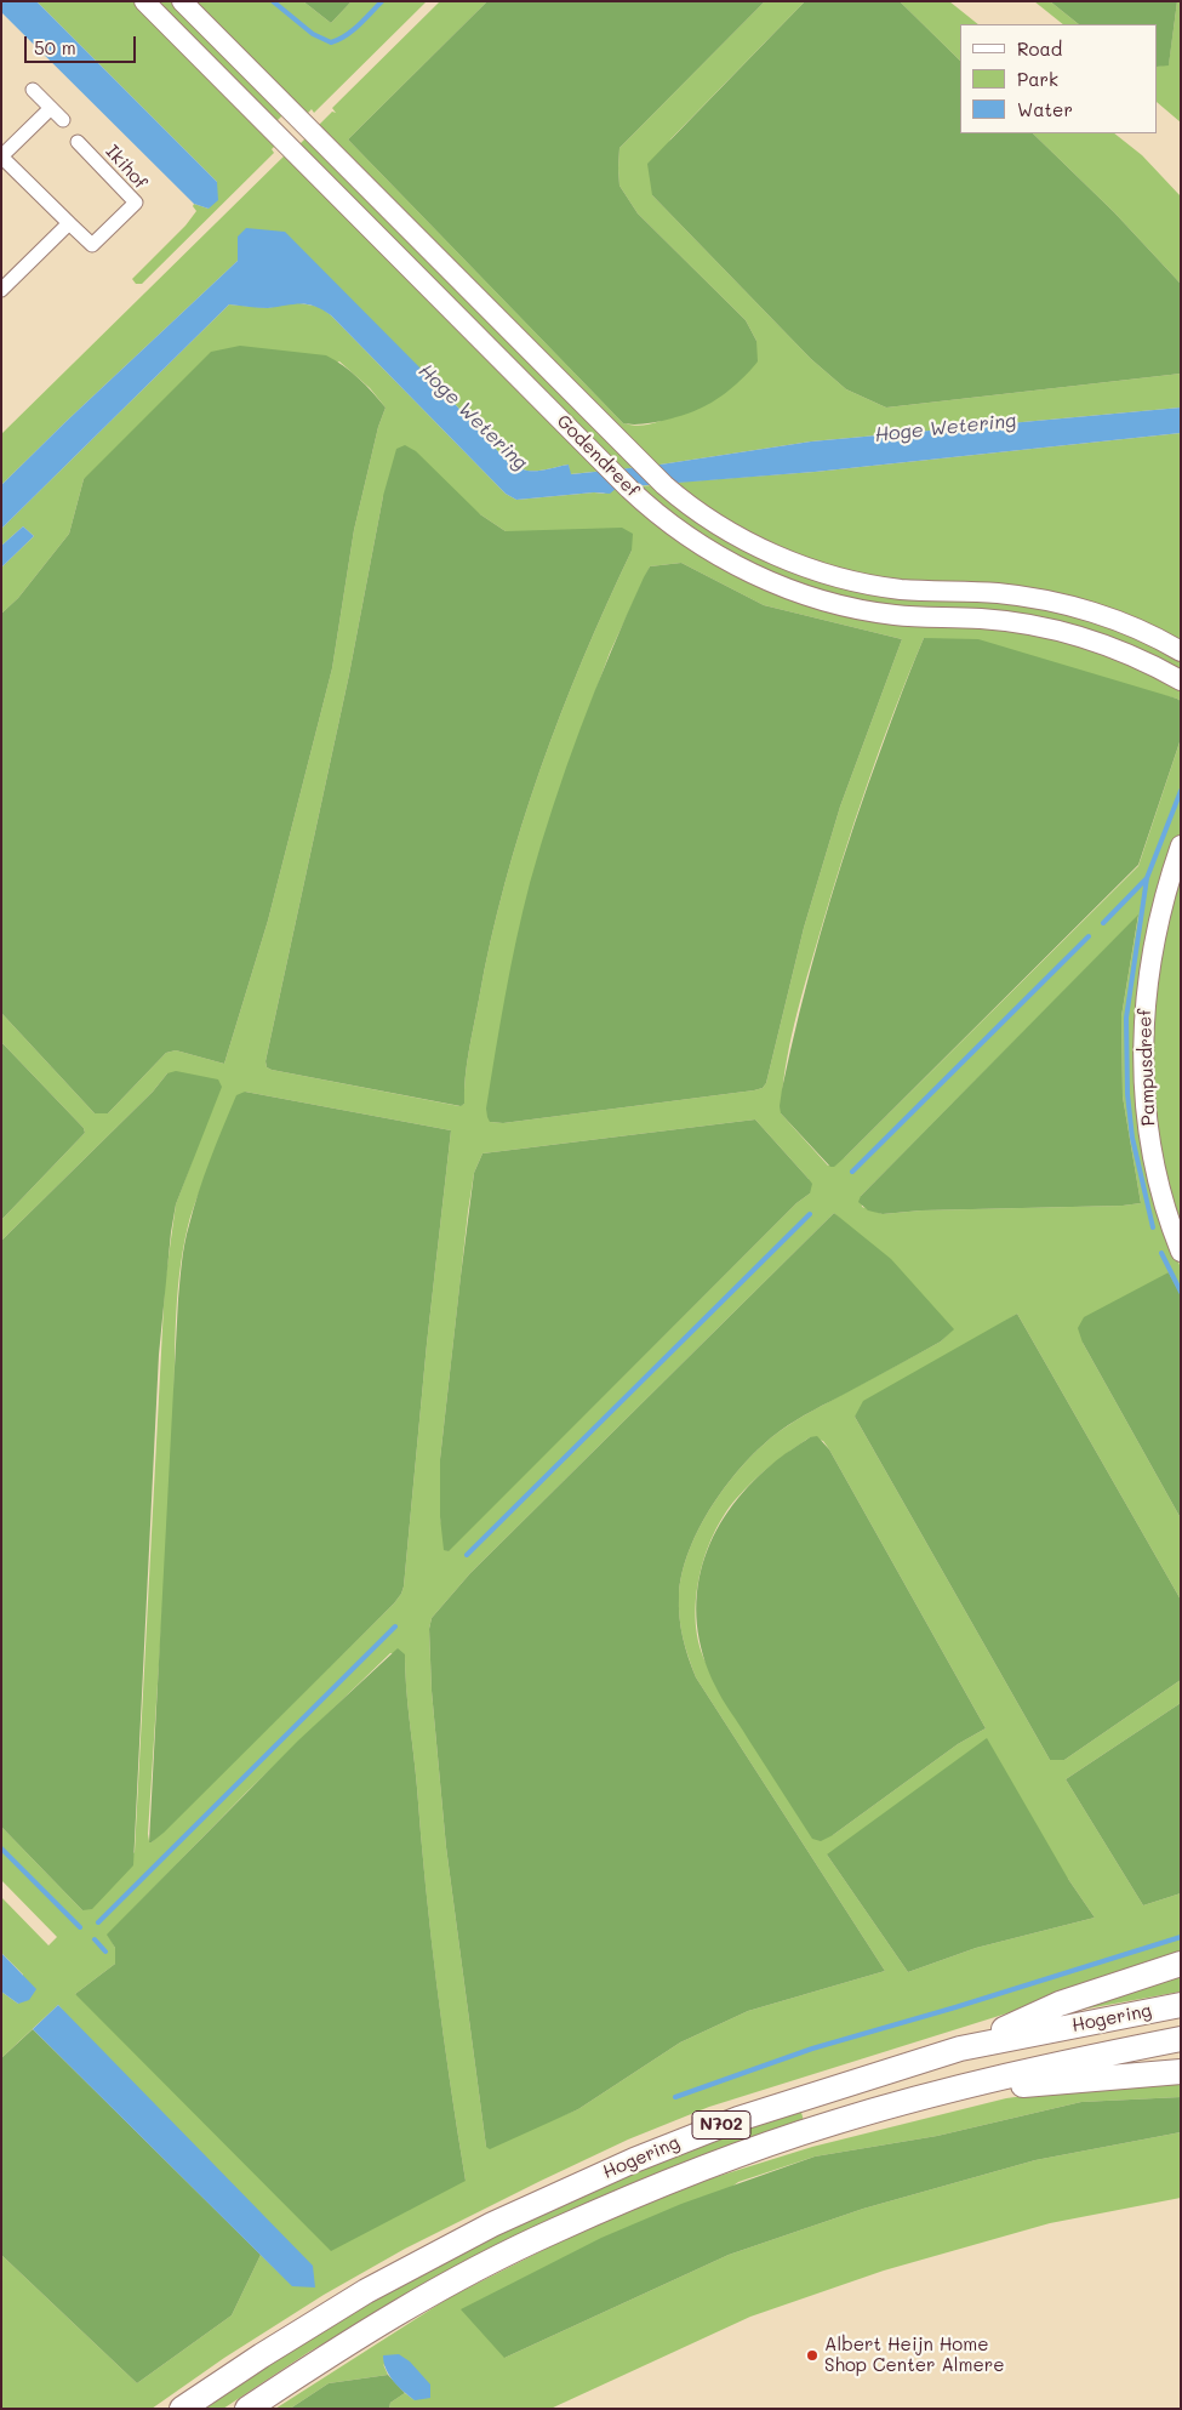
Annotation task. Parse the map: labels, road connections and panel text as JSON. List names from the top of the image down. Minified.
{"streets":{"highway":["Hogering","N702"],"main road":["Godendreef","Pampusdreef"],"street":["Ikihof"]},"crossings":[["Hogering","N702"]],"water":["Hoge Wetering"],"places":["Albert Heijn Home Shop Center Almere"],"legend":["Road","Park","Water"],"scale_bar":"50 m"}
